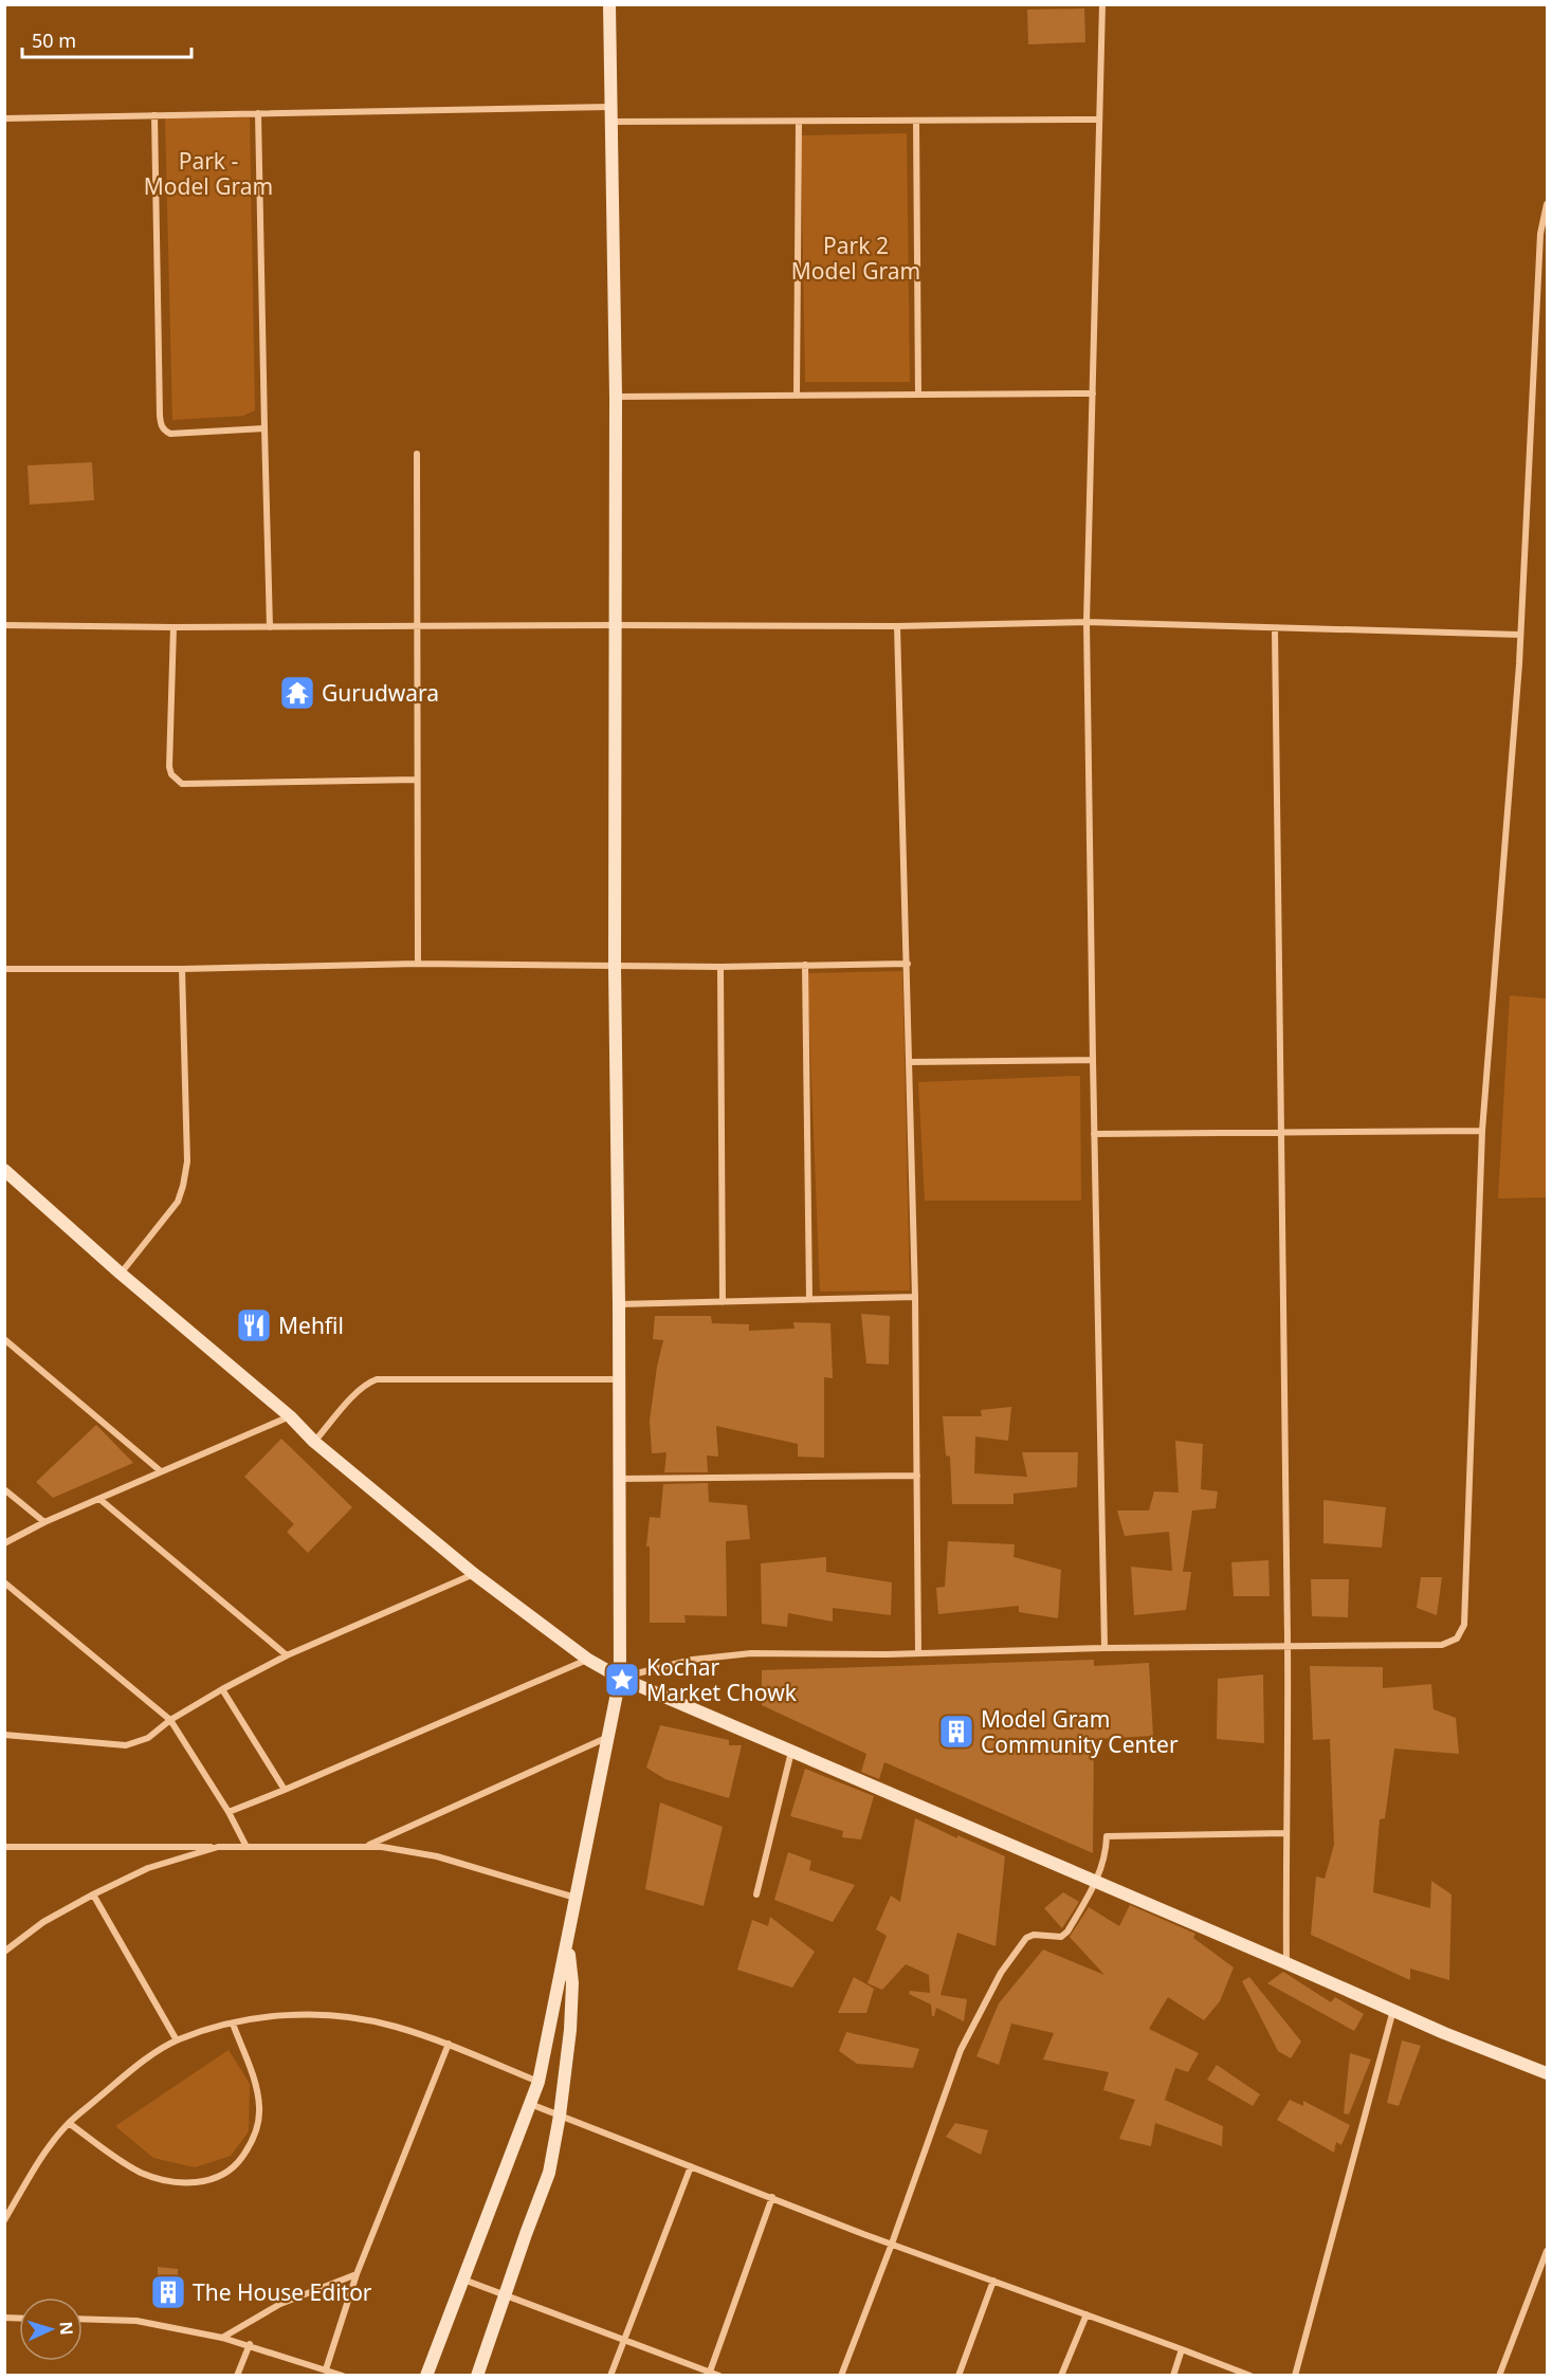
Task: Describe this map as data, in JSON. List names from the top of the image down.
{
  "parks": ["Park - Model Gram", "Park 2 Model Gram"],
  "places": {
    "temple": ["Gurudwara"],
    "restaurant": ["Mehfil"],
    "place": ["Kochar Market Chowk"],
    "building": ["Model Gram Community Center", "The House Editor"]
  },
  "scale_bar": "50 m",
  "north": "right"
}
